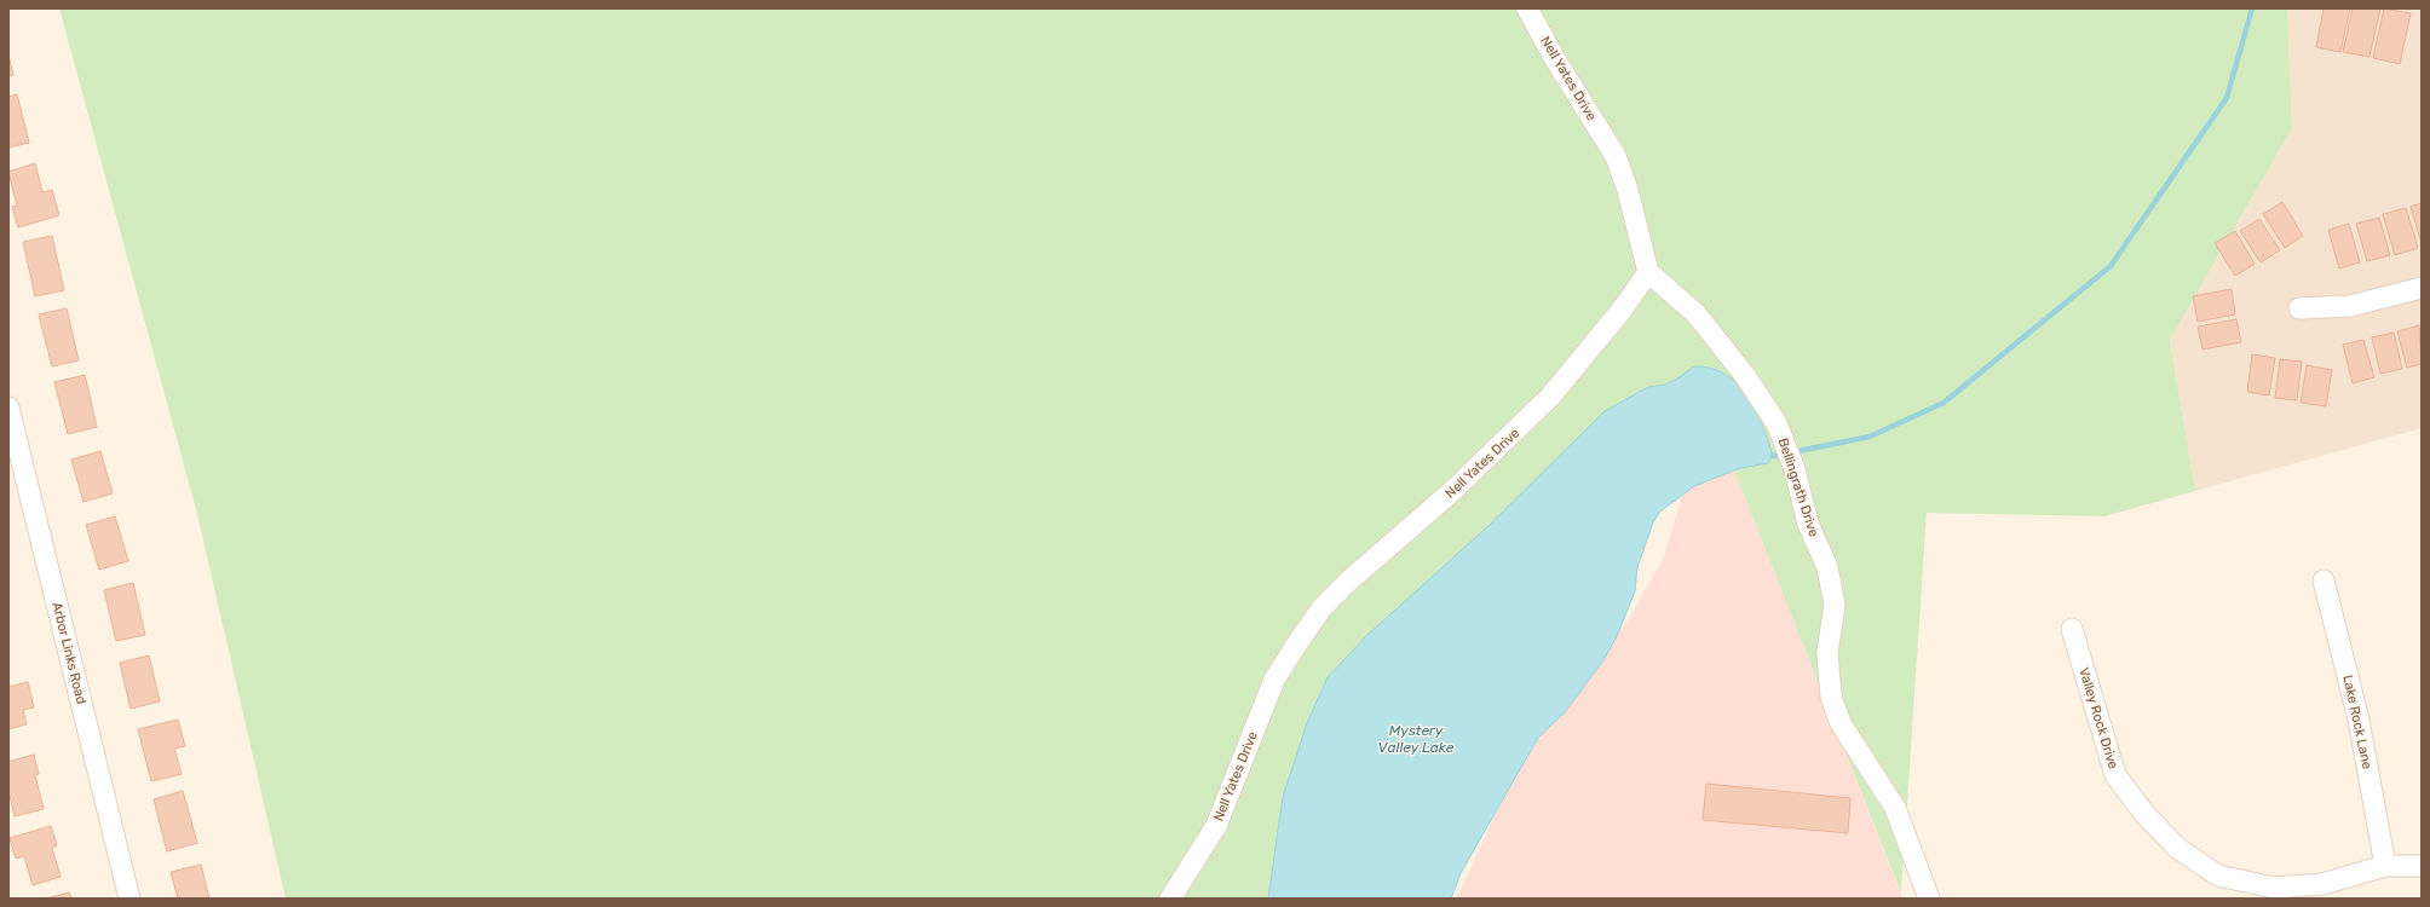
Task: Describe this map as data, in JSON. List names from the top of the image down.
{
  "streets": {
    "street": [
      "Nell Yates Drive",
      "Bellingrath Drive",
      "Arbor Links Road",
      "Valley Rock Drive",
      "Lake Rock Lane"
    ]
  },
  "crossings": [
    ["Nell Yates Drive", "Bellingrath Drive"],
    ["Valley Rock Drive", "Lake Rock Lane"]
  ],
  "water": ["Mystery Valley Lake"]
}
